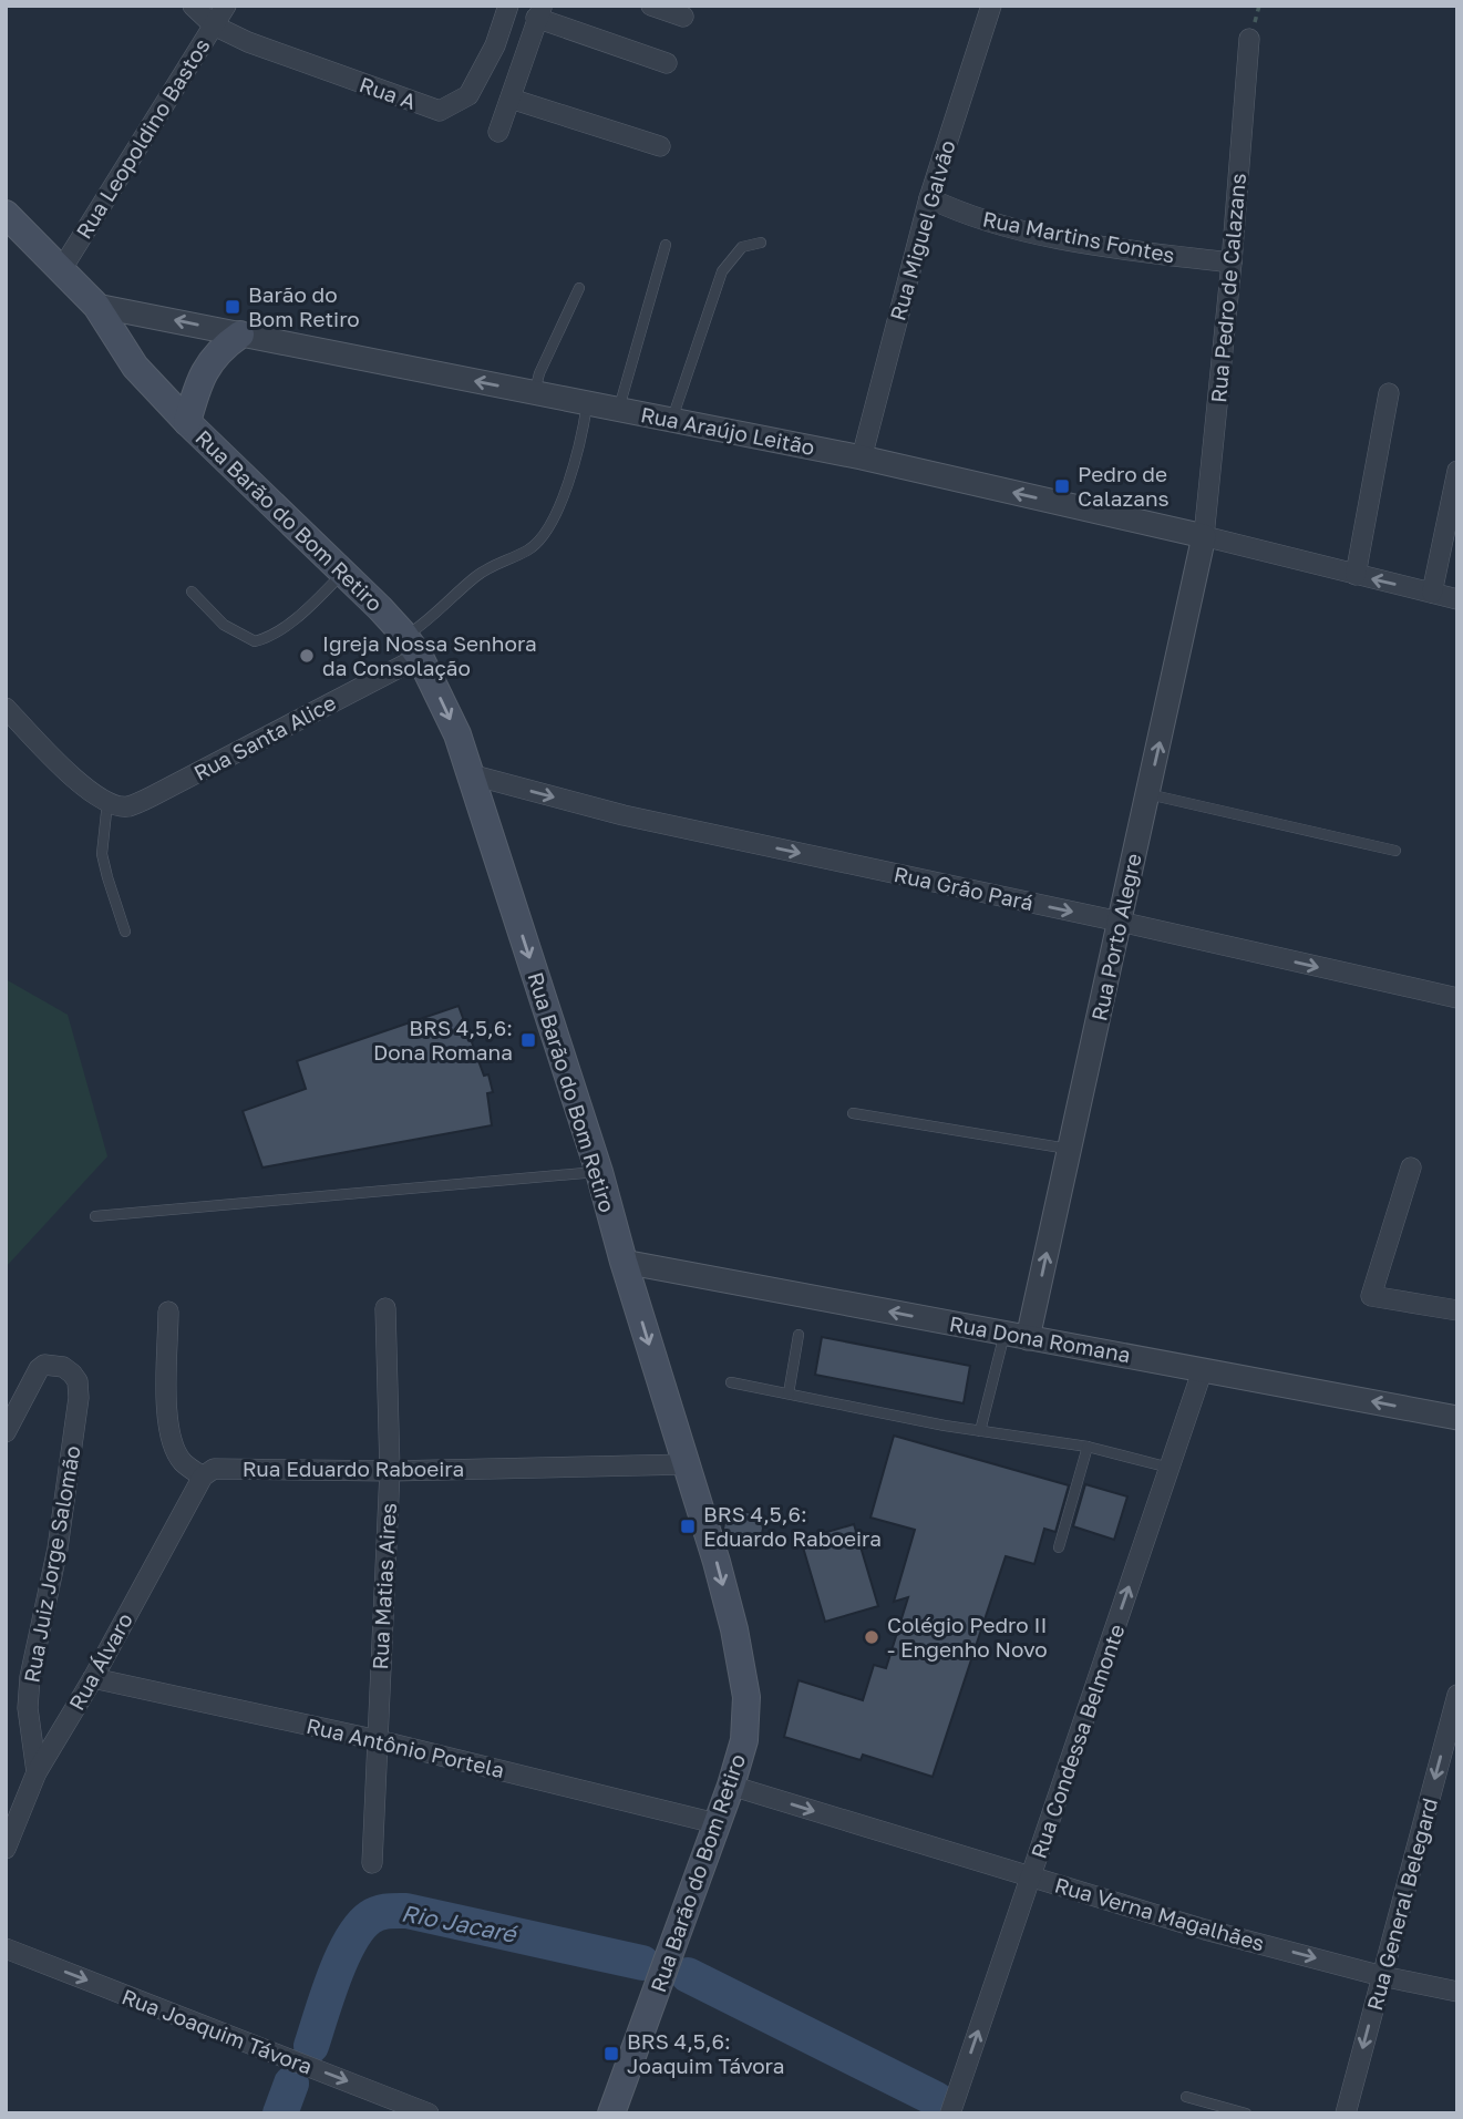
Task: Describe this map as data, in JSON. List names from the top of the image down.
{
  "streets": {
    "main road": ["Rua Barão do Bom Retiro"],
    "street": [
      "Rua A",
      "Rua Leopoldino Bastos",
      "Rua Miguel Galvão",
      "Rua Martins Fontes",
      "Rua Pedro de Calazans",
      "Rua Araújo Leitão",
      "Rua Santa Alice",
      "Rua Grão Pará",
      "Rua Porto Alegre",
      "Rua Dona Romana",
      "Rua Eduardo Raboeira",
      "Rua Juiz Jorge Salomão",
      "Rua Matias Aires",
      "Rua Álvaro",
      "Rua Condessa Belmonte",
      "Rua Antônio Portela",
      "Rua General Belegard",
      "Rua Verna Magalhães",
      "Rua Joaquim Távora"
    ]
  },
  "crossings": [
    ["Rua A", "Rua Leopoldino Bastos"],
    ["Rua Leopoldino Bastos", "Rua Barão do Bom Retiro"],
    ["Rua Miguel Galvão", "Rua Martins Fontes"],
    ["Rua Miguel Galvão", "Rua Araújo Leitão"],
    ["Rua Martins Fontes", "Rua Pedro de Calazans"],
    ["Rua Pedro de Calazans", "Rua Araújo Leitão"],
    ["Rua Pedro de Calazans", "Rua Porto Alegre"],
    ["Rua Araújo Leitão", "Rua Barão do Bom Retiro"],
    ["Rua Araújo Leitão", "Rua Porto Alegre"],
    ["Rua Barão do Bom Retiro", "Rua Santa Alice"],
    ["Rua Barão do Bom Retiro", "Rua Grão Pará"],
    ["Rua Barão do Bom Retiro", "Rua Dona Romana"],
    ["Rua Barão do Bom Retiro", "Rua Eduardo Raboeira"],
    ["Rua Barão do Bom Retiro", "Rua Antônio Portela"],
    ["Rua Barão do Bom Retiro", "Rua Verna Magalhães"],
    ["Rua Grão Pará", "Rua Porto Alegre"],
    ["Rua Porto Alegre", "Rua Dona Romana"],
    ["Rua Dona Romana", "Rua Condessa Belmonte"],
    ["Rua Eduardo Raboeira", "Rua Matias Aires"],
    ["Rua Eduardo Raboeira", "Rua Álvaro"],
    ["Rua Juiz Jorge Salomão", "Rua Álvaro"],
    ["Rua Matias Aires", "Rua Antônio Portela"],
    ["Rua Álvaro", "Rua Antônio Portela"],
    ["Rua Condessa Belmonte", "Rua Verna Magalhães"],
    ["Rua General Belegard", "Rua Verna Magalhães"]
  ],
  "one_way": [
    "Rua Araújo Leitão",
    "Rua Barão do Bom Retiro",
    "Rua Grão Pará",
    "Rua Porto Alegre",
    "Rua Dona Romana",
    "Rua Condessa Belmonte",
    "Rua General Belegard",
    "Rua Verna Magalhães",
    "Rua Joaquim Távora"
  ],
  "water": ["Rio Jacaré"],
  "places": {
    "transit": [
      "Barão do Bom Retiro",
      "Pedro de Calazans",
      "BRS 4,5,6: Dona Romana",
      "BRS 4,5,6: Eduardo Raboeira",
      "BRS 4,5,6: Joaquim Távora"
    ],
    "other": ["Igreja Nossa Senhora da Consolação", "Colégio Pedro II - Engenho Novo"]
  }
}
